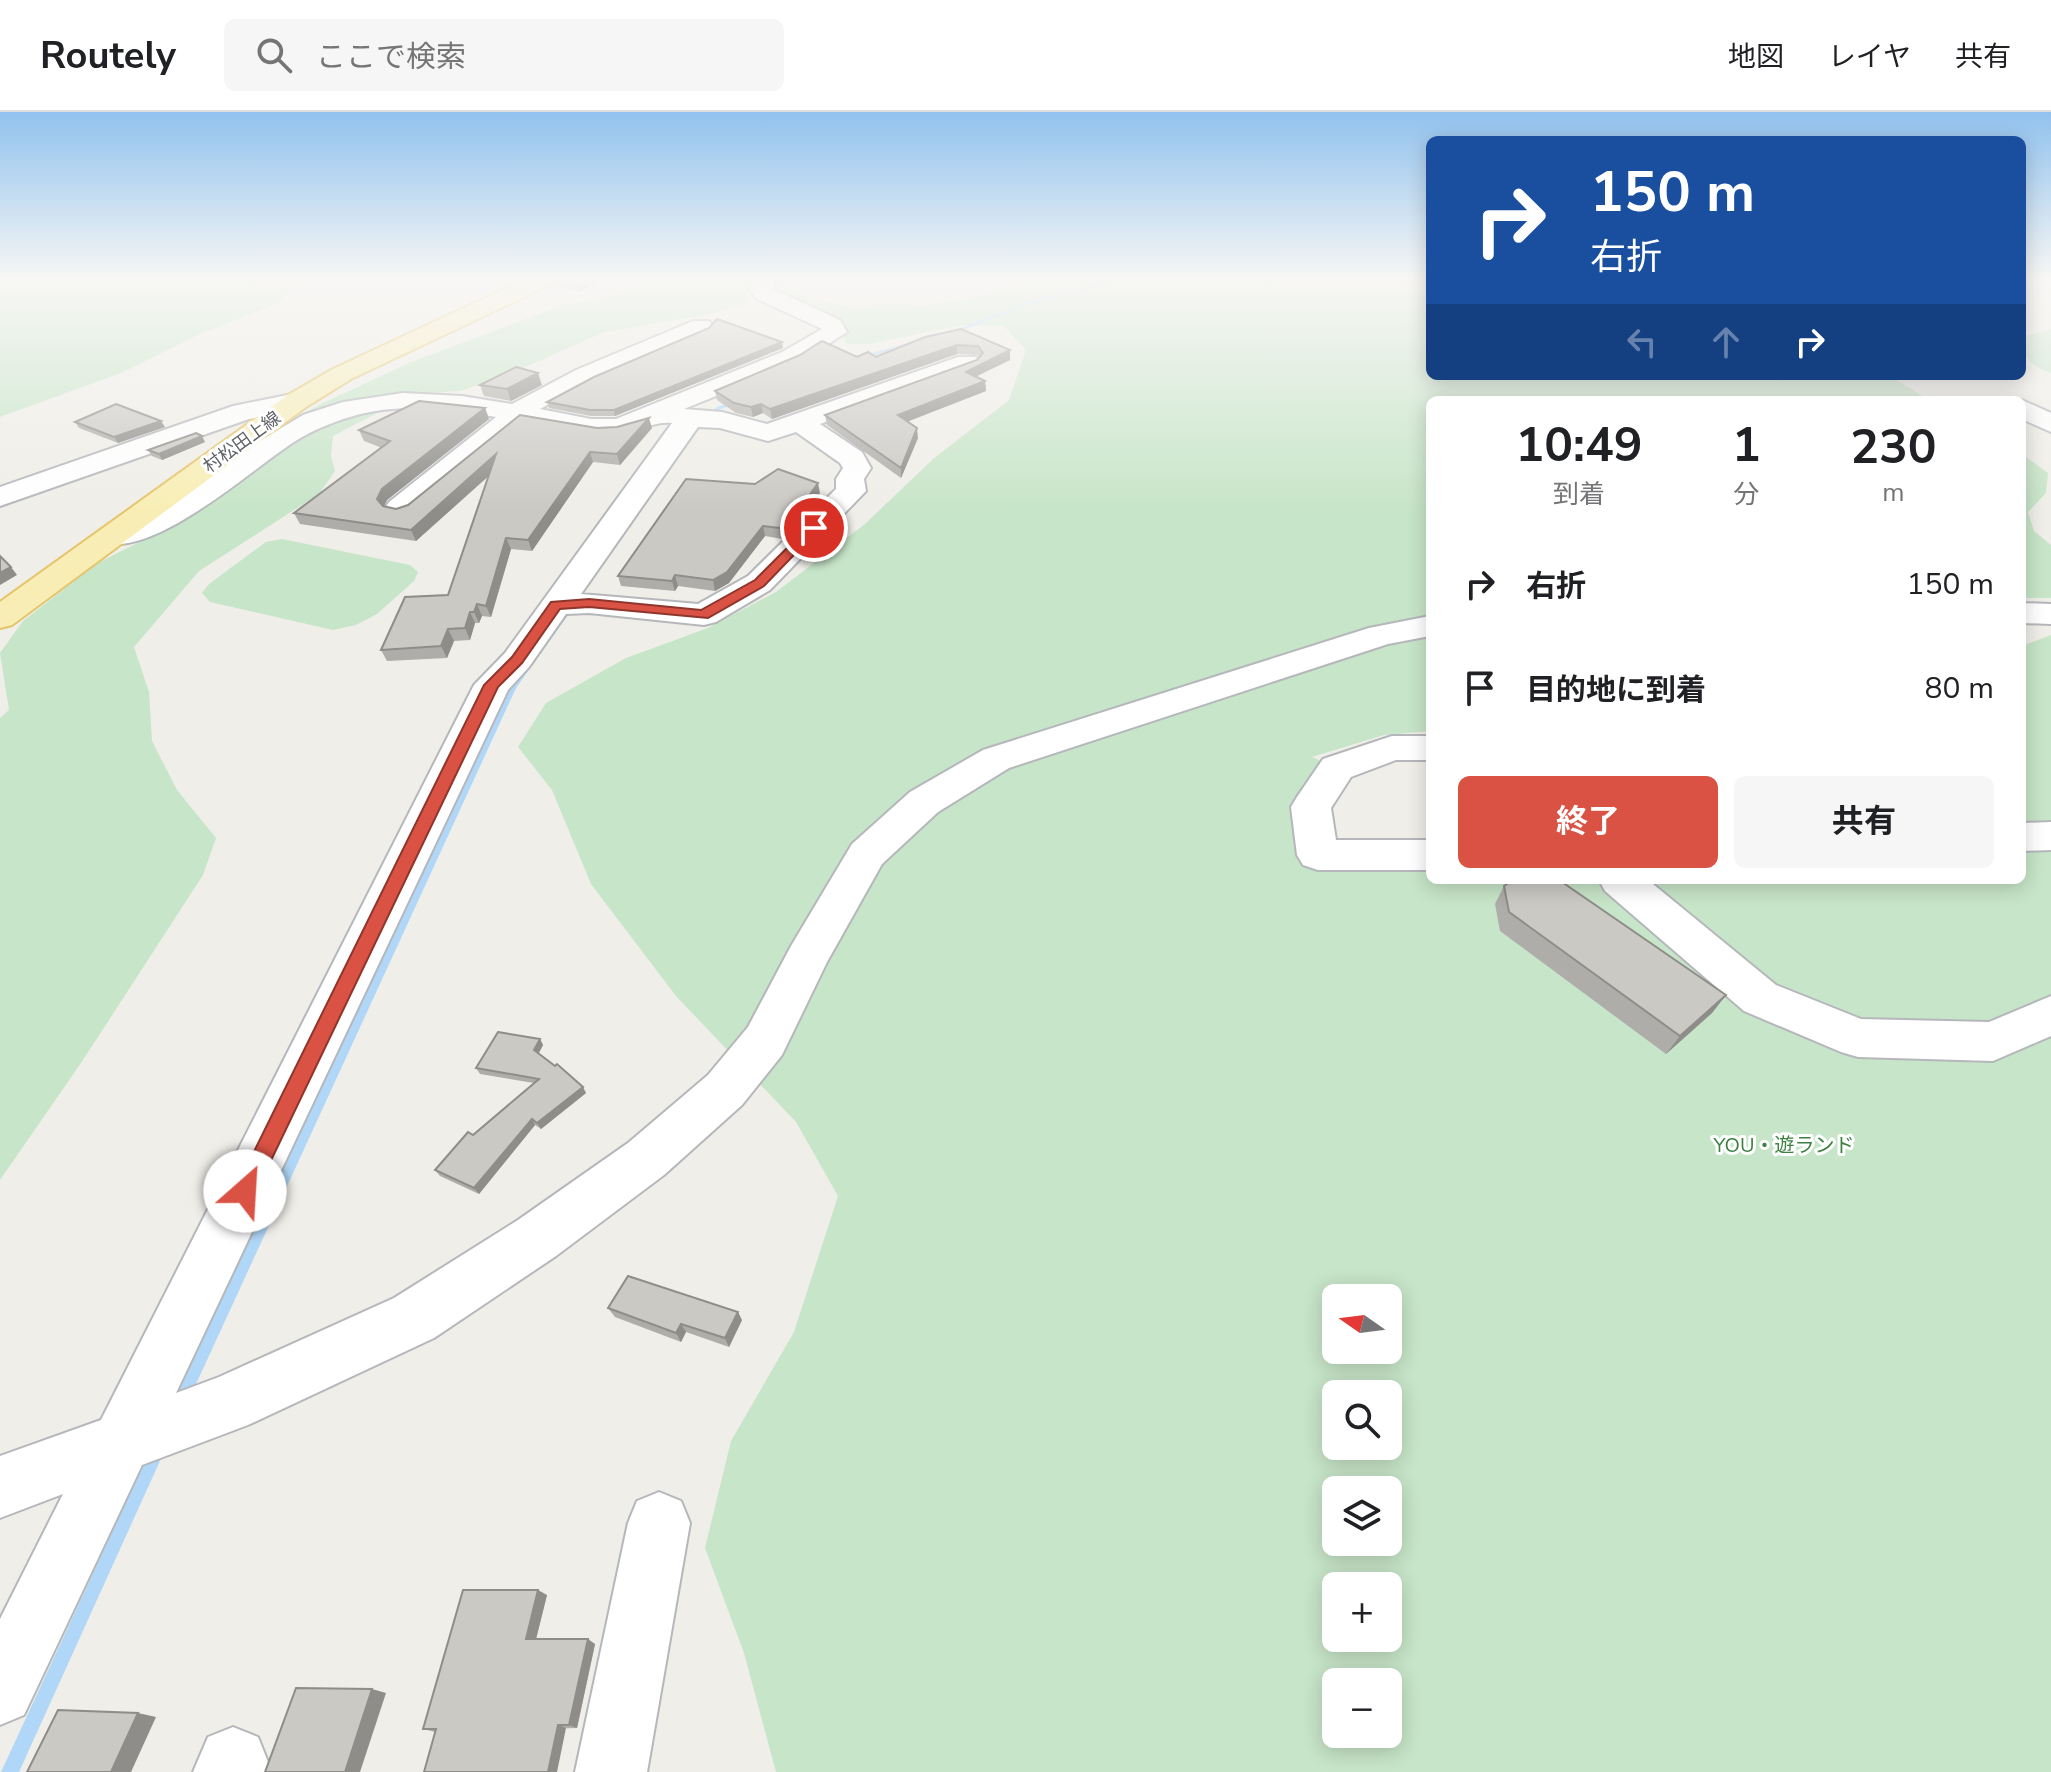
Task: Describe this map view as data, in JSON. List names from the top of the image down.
{
  "streets": {
    "main road": ["村松田上線"]
  },
  "parks": ["YOU・遊ランド"],
  "north": "left",
  "page": {
    "header": "Routely",
    "search": "ここで検索",
    "nav": ["地図", "レイヤ", "共有"],
    "turn": ["150 m", "右折"],
    "eta": [
      "10:49",
      "到着",
      "1",
      "分",
      "230",
      "m"
    ],
    "list": [
      {
        "name": "右折",
        "value": "150 m"
      },
      {
        "name": "目的地に到着",
        "value": "80 m"
      }
    ],
    "buttons": ["終了", "共有"],
    "map_buttons": ["+", "−"]
  }
}
